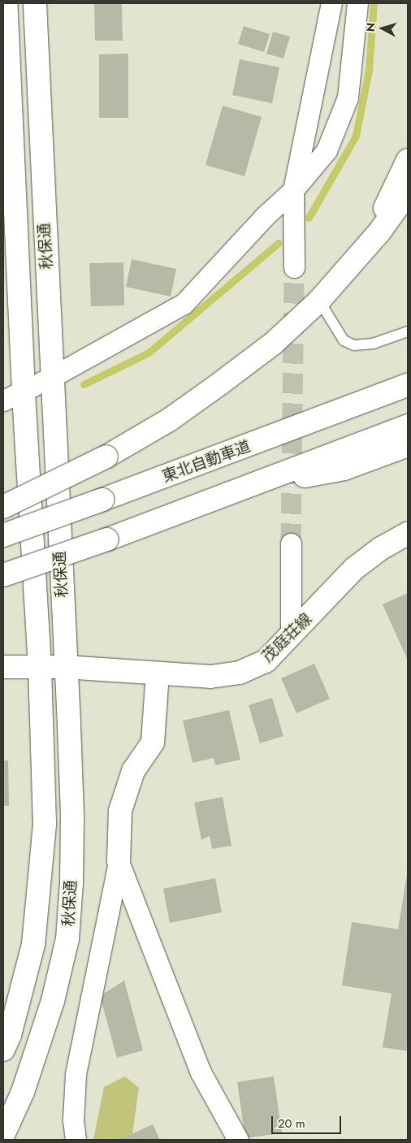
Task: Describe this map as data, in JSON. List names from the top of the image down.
{
  "streets": {
    "main road": ["秋保通", "東北自動車道", "茂庭荘線"]
  },
  "crossings": [
    ["秋保通", "茂庭荘線"]
  ],
  "scale_bar": "20 m",
  "north": "left"
}
